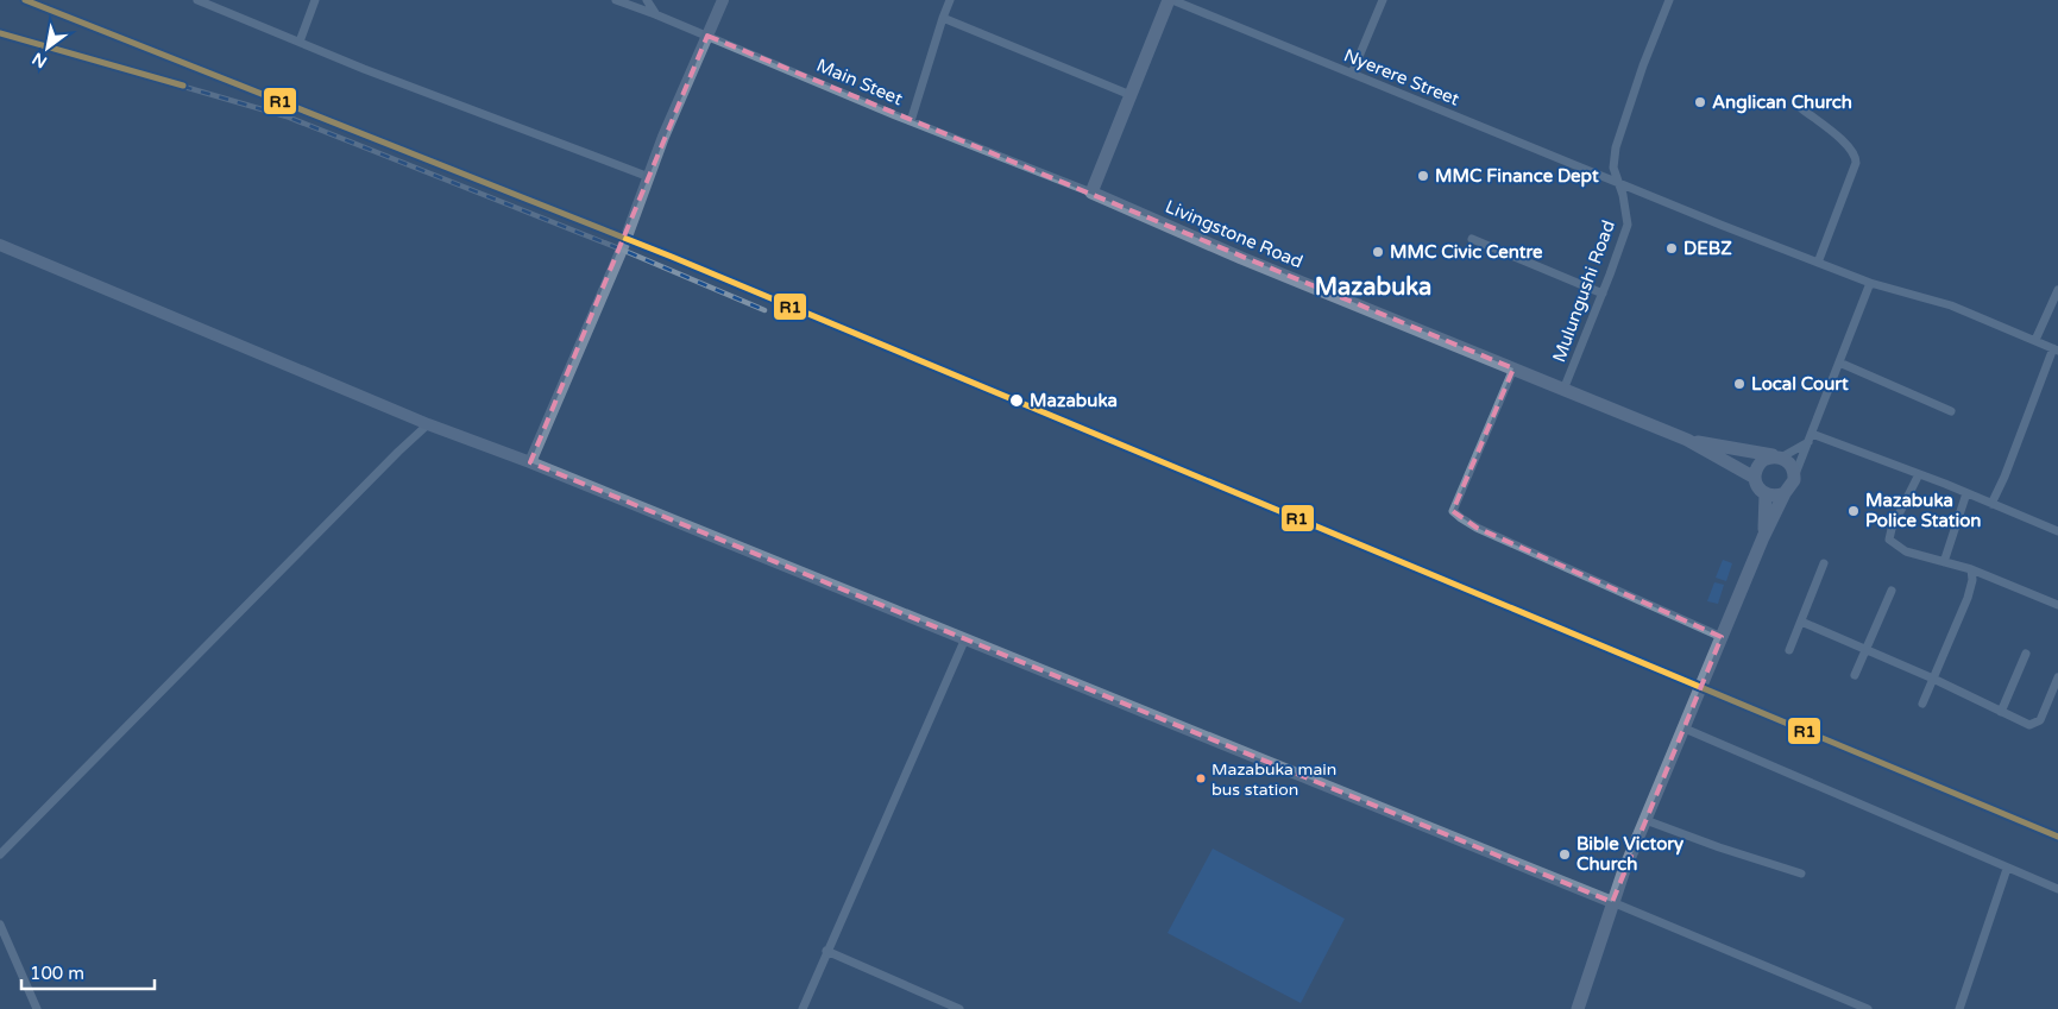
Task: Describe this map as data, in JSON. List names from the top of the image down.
{
  "streets": {
    "highway": ["Livingstone Road"],
    "street": ["Nyerere Street", "Main Steet", "Mulungushi Road"]
  },
  "crossings": [
    ["Nyerere Street", "Mulungushi Road"],
    ["Main Steet", "Livingstone Road"],
    ["Livingstone Road", "Mulungushi Road"]
  ],
  "districts": ["Mazabuka"],
  "places": [
    "Anglican Church",
    "MMC Finance Dept",
    "DEBZ",
    "MMC Civic Centre",
    "Local Court",
    "Mazabuka",
    "Mazabuka Police Station",
    "Mazabuka main bus station",
    "Bible Victory Church"
  ],
  "lines": ["transit line R1"],
  "scale_bar": "100 m",
  "north": "bottom left"
}
